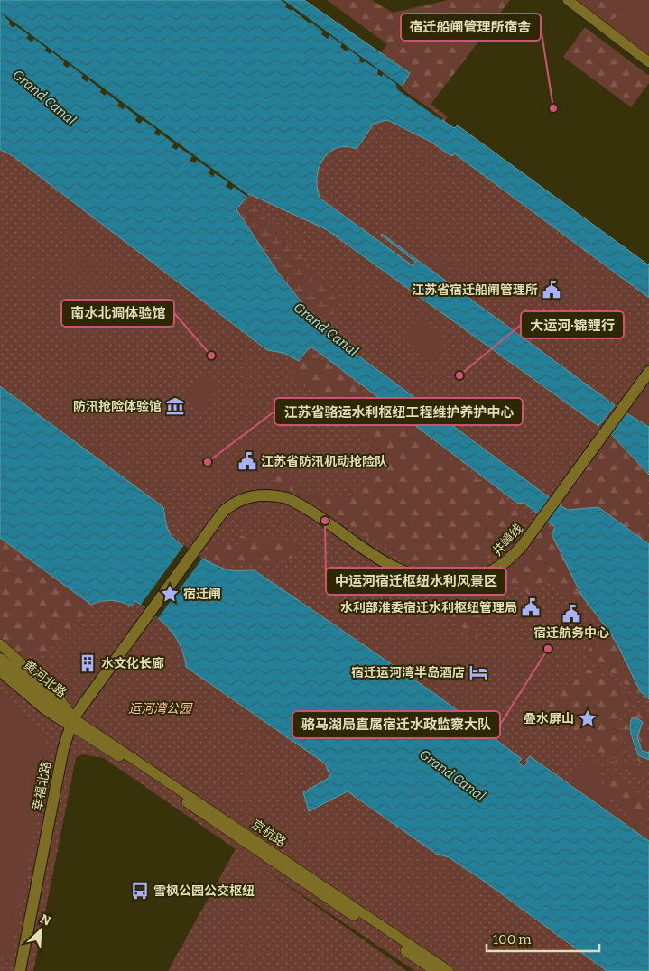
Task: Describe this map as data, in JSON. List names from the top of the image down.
{
  "streets": {
    "main road": ["井嶂线", "黄河北路", "幸福北路"],
    "street": ["京杭路"]
  },
  "crossings": [
    ["井嶂线", "幸福北路"],
    ["黄河北路", "幸福北路"],
    ["黄河北路", "京杭路"],
    ["幸福北路", "京杭路"]
  ],
  "water": ["Grand Canal"],
  "parks": ["运河湾公园"],
  "places": {
    "other": [
      "宿迁船闸管理所宿舍",
      "南水北调体验馆",
      "大运河·锦鲤行",
      "江苏省骆运水利枢纽工程维护养护中心",
      "中运河宿迁枢纽水利风景区",
      "骆马湖局直属宿迁水政监察大队"
    ],
    "public building": [
      "江苏省宿迁船闸管理所",
      "江苏省防汛机动抢险队",
      "水利部淮委宿迁水利枢纽管理局",
      "宿迁航务中心"
    ],
    "museum": ["防汛抢险体验馆"],
    "place": ["宿迁闸", "叠水屏山"],
    "building": ["水文化长廊"],
    "hotel": ["宿迁运河湾半岛酒店"],
    "bus stop": ["雪枫公园公交枢纽"]
  },
  "scale_bar": "100 m",
  "north": "top right"
}
